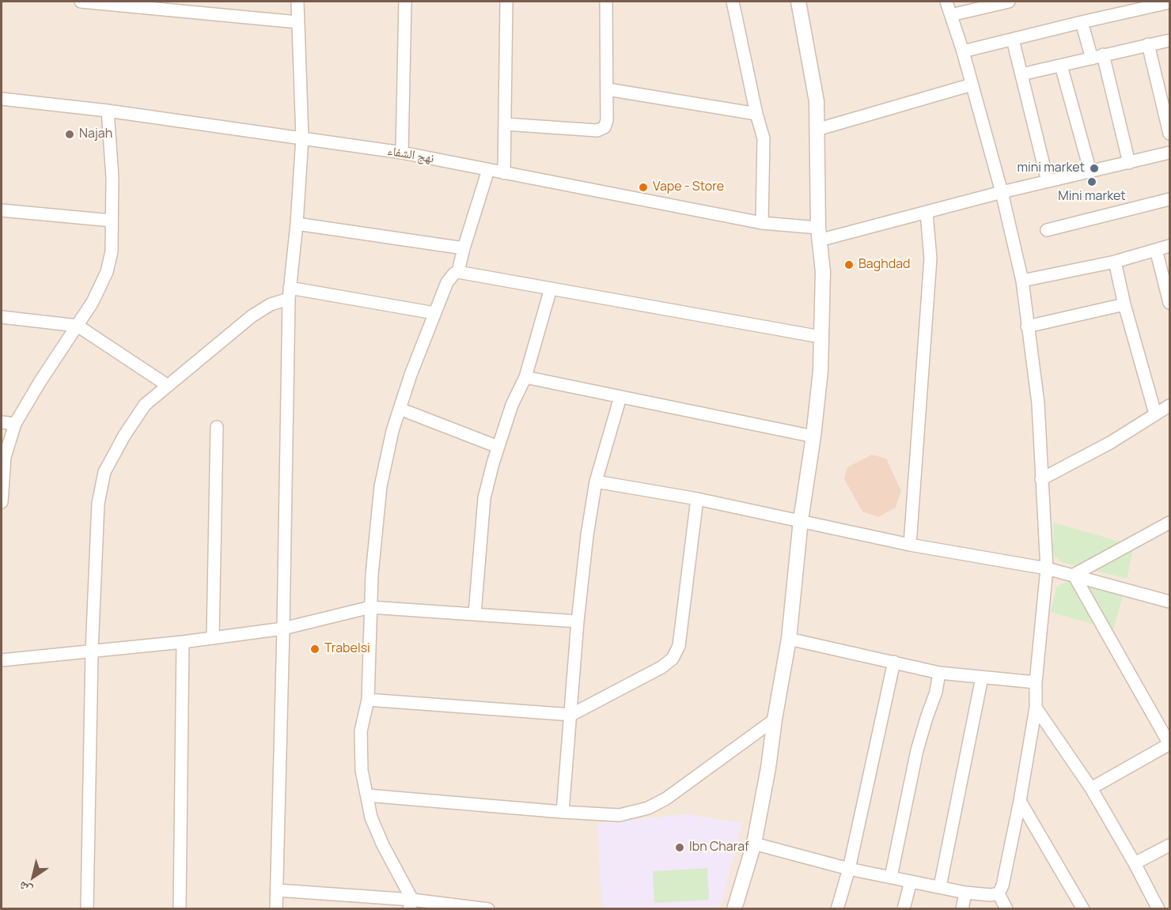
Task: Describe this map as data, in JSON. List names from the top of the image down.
{
  "streets": {
    "street": ["نهج الشفاء"]
  },
  "places": [
    "Najah",
    "mini market",
    "Mini market",
    "Vape - Store",
    "Baghdad",
    "Trabelsi",
    "Ibn Charaf"
  ],
  "north": "bottom left"
}
